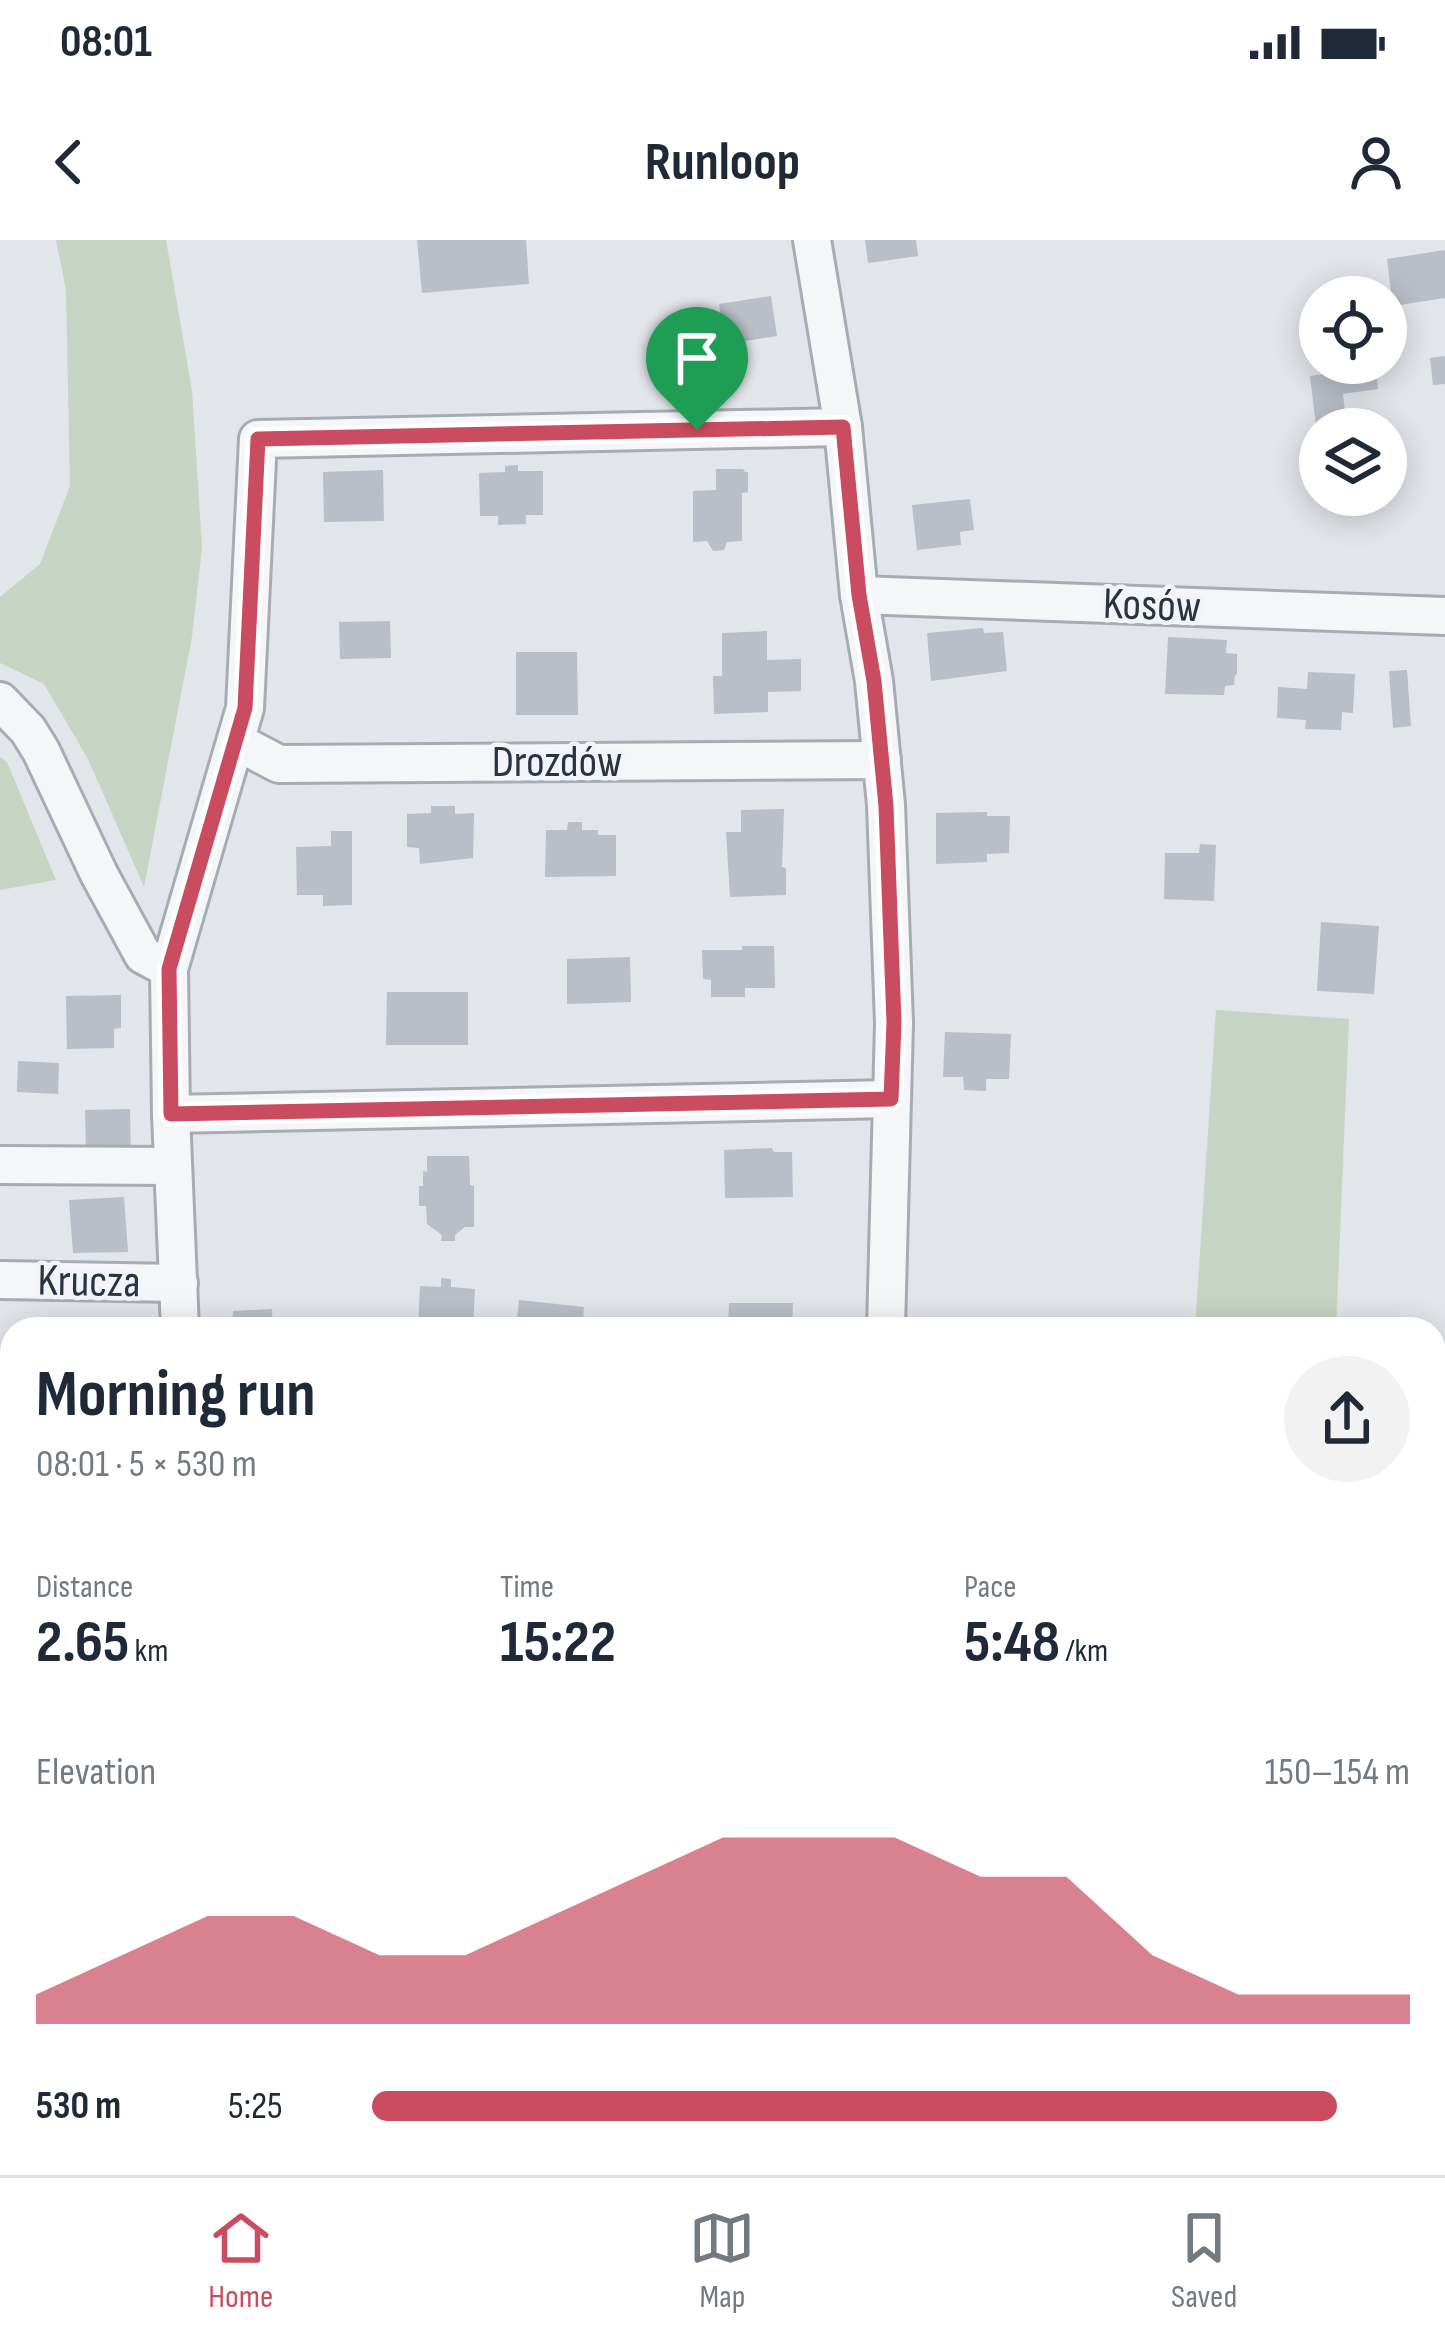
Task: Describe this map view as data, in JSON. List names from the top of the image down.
{
  "streets": {
    "street": ["Kosów", "Drozdów", "Krucza"]
  },
  "crossings": [
    ["Drozdów", "Krucza"]
  ],
  "page": {
    "status": "08:01",
    "header": "Runloop",
    "heading": ["Morning run", "08:01 · 5 × 530 m"],
    "stats": [
      ["Distance", "2.65 km"],
      ["Time", "15:22"],
      ["Pace", "5:48 /km"]
    ],
    "chart": ["Elevation", "150–154 m"],
    "list": [
      {
        "name": "530 m",
        "note": "5:25"
      }
    ],
    "tabs": ["Home", "Map", "Saved"]
  }
}
